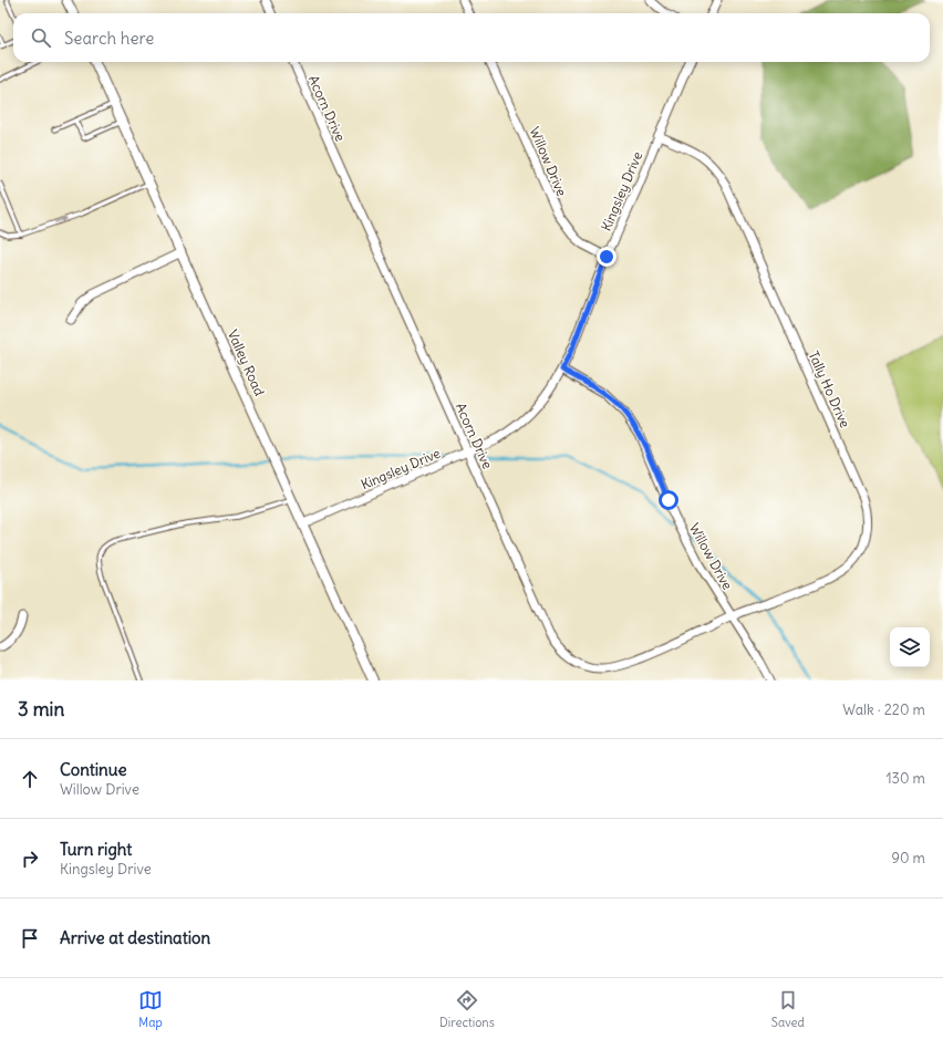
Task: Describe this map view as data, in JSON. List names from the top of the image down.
{
  "streets": {
    "street": [
      "Acorn Drive",
      "Willow Drive",
      "Kingsley Drive",
      "Valley Road",
      "Tally Ho Drive"
    ]
  },
  "crossings": [
    ["Acorn Drive", "Willow Drive"],
    ["Acorn Drive", "Kingsley Drive"],
    ["Acorn Drive", "Tally Ho Drive"],
    ["Willow Drive", "Kingsley Drive"],
    ["Willow Drive", "Tally Ho Drive"],
    ["Kingsley Drive", "Valley Road"],
    ["Kingsley Drive", "Tally Ho Drive"]
  ],
  "page": {
    "search": "Search here",
    "heading": ["3 min", "Walk · 220 m"],
    "list": [
      ["Continue", "Willow Drive", "130 m"],
      ["Turn right", "Kingsley Drive", "90 m"],
      "Arrive at destination"
    ],
    "nav": ["Map", "Directions", "Saved"]
  }
}
